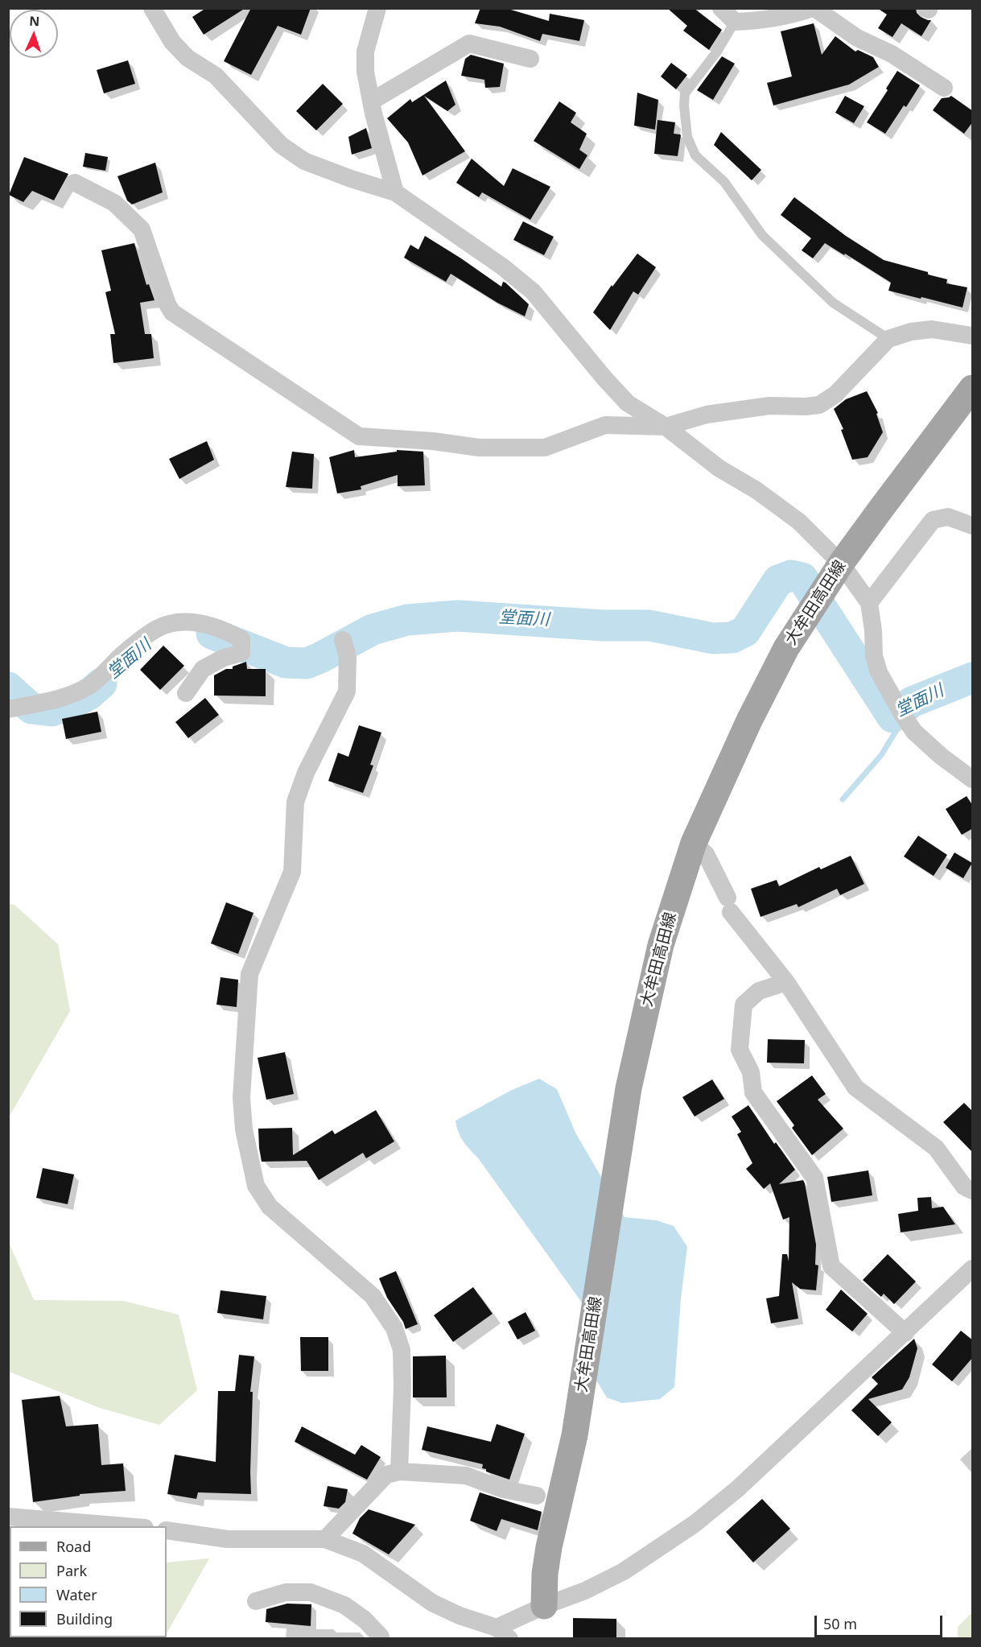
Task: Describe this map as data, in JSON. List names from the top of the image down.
{
  "streets": {
    "main road": ["大牟田高田線"]
  },
  "water": ["堂面川"],
  "legend": [
    "Road",
    "Park",
    "Water",
    "Building"
  ],
  "scale_bar": "50 m",
  "north": "top"
}
